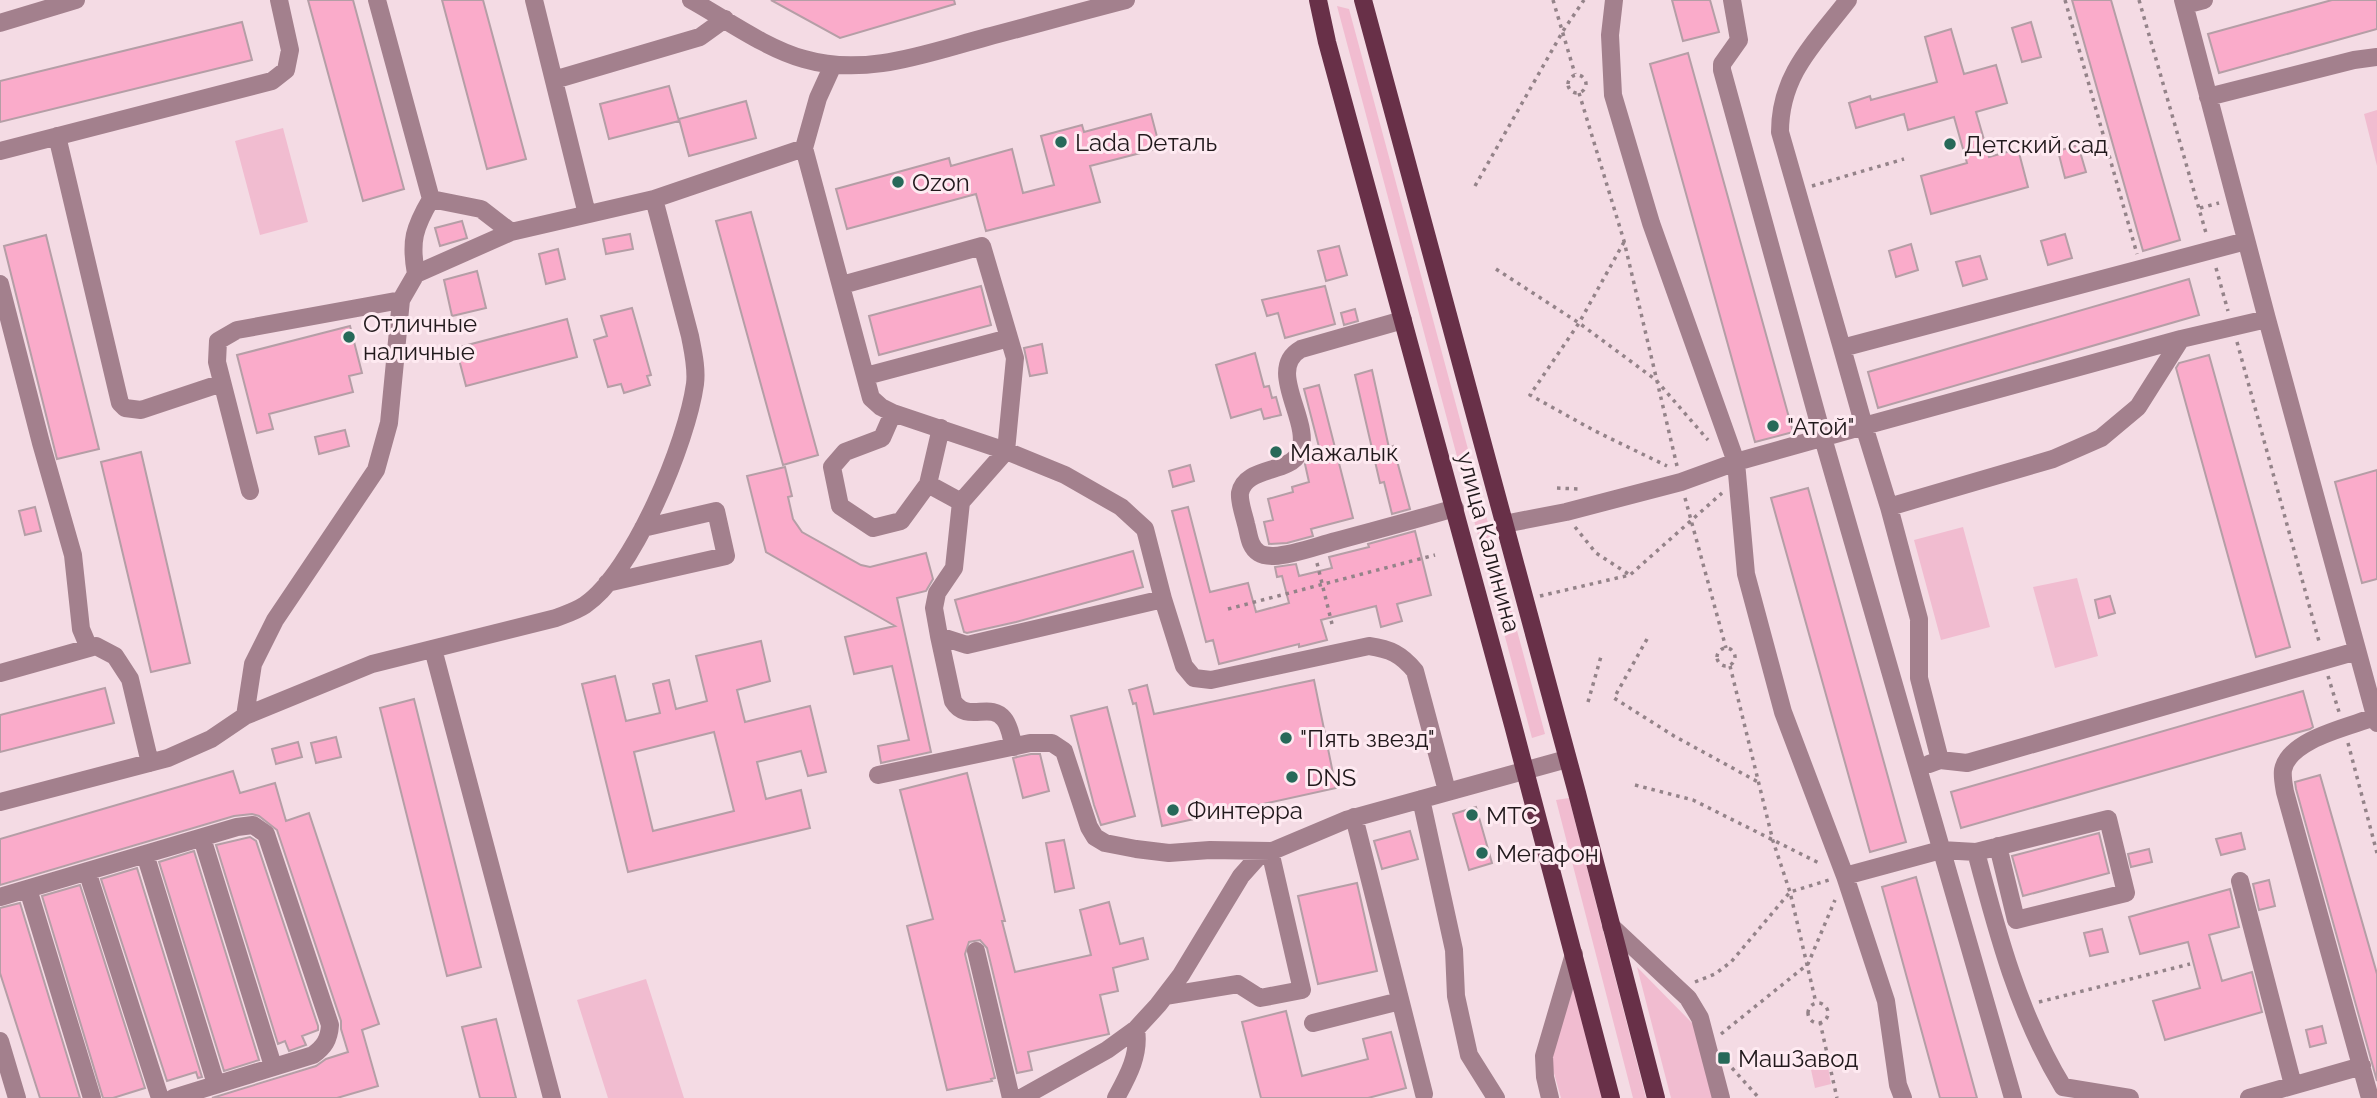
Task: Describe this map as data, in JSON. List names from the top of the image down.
{
  "streets": {
    "main road": ["улица Калинина"]
  },
  "places": {
    "other": [
      "Lada Dеталь",
      "Детский сад",
      "Ozon",
      "Отличные наличные",
      "\"Атой\"",
      "Мажалык",
      "\"Пять звезд\"",
      "DNS",
      "Финтерра",
      "МТС",
      "Мегафон"
    ],
    "transit": ["МашЗавод"]
  }
}
